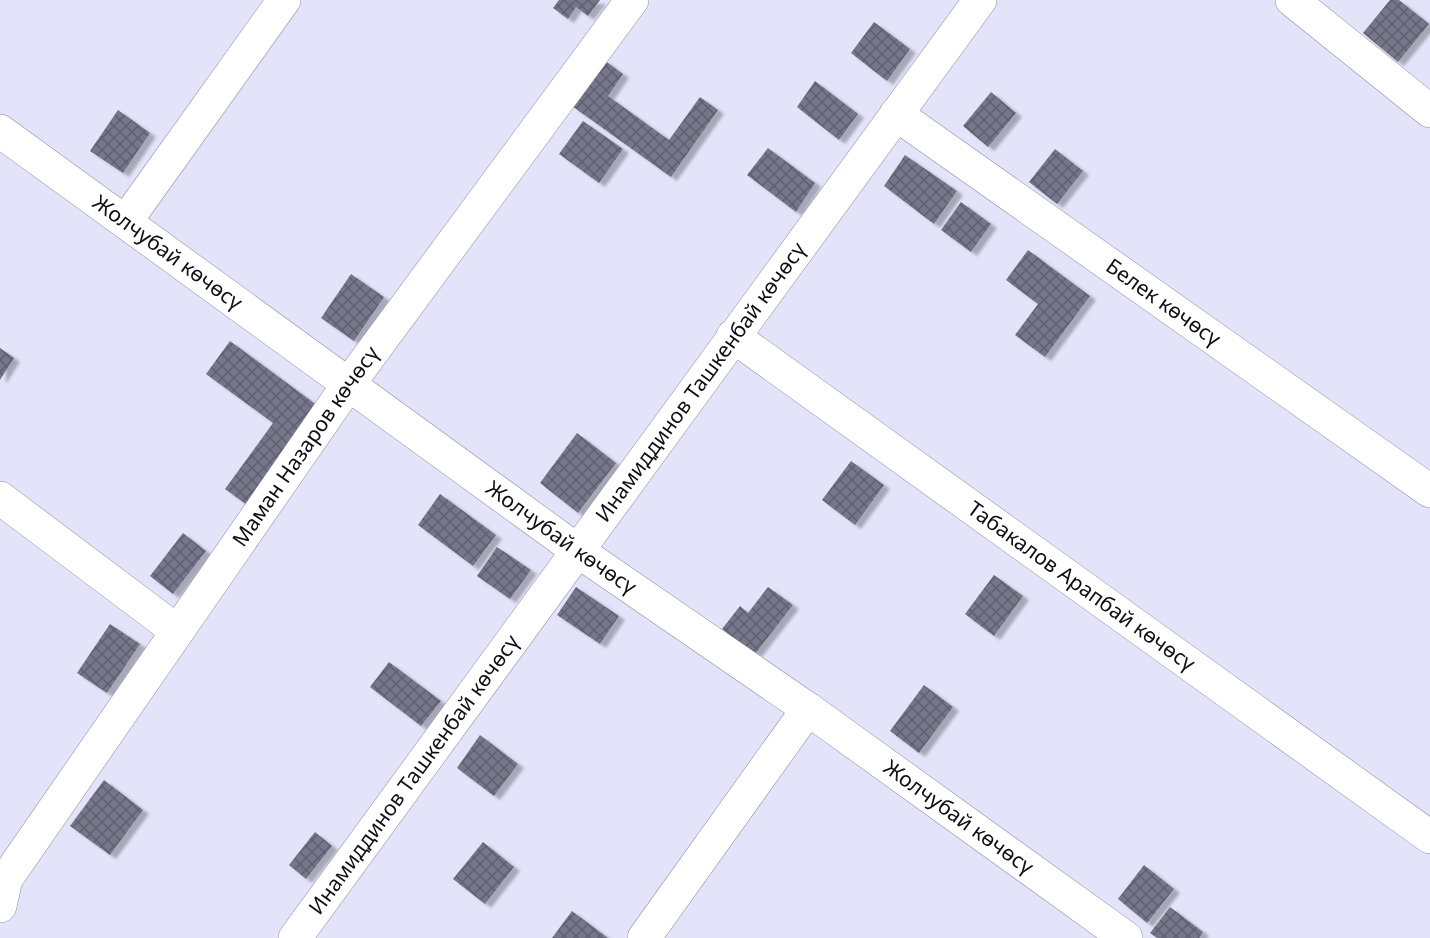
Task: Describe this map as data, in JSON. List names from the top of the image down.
{
  "streets": {
    "street": [
      "Жолчубай көчөсү",
      "Белек көчөсү",
      "Инамиддинов Ташкенбай көчөсү",
      "Маман Назаров көчөсү",
      "Табакалов Арапбай көчөсү"
    ]
  },
  "crossings": [
    ["Жолчубай көчөсү", "Инамиддинов Ташкенбай көчөсү"],
    ["Жолчубай көчөсү", "Маман Назаров көчөсү"],
    ["Белек көчөсү", "Инамиддинов Ташкенбай көчөсү"],
    ["Инамиддинов Ташкенбай көчөсү", "Табакалов Арапбай көчөсү"]
  ]
}
